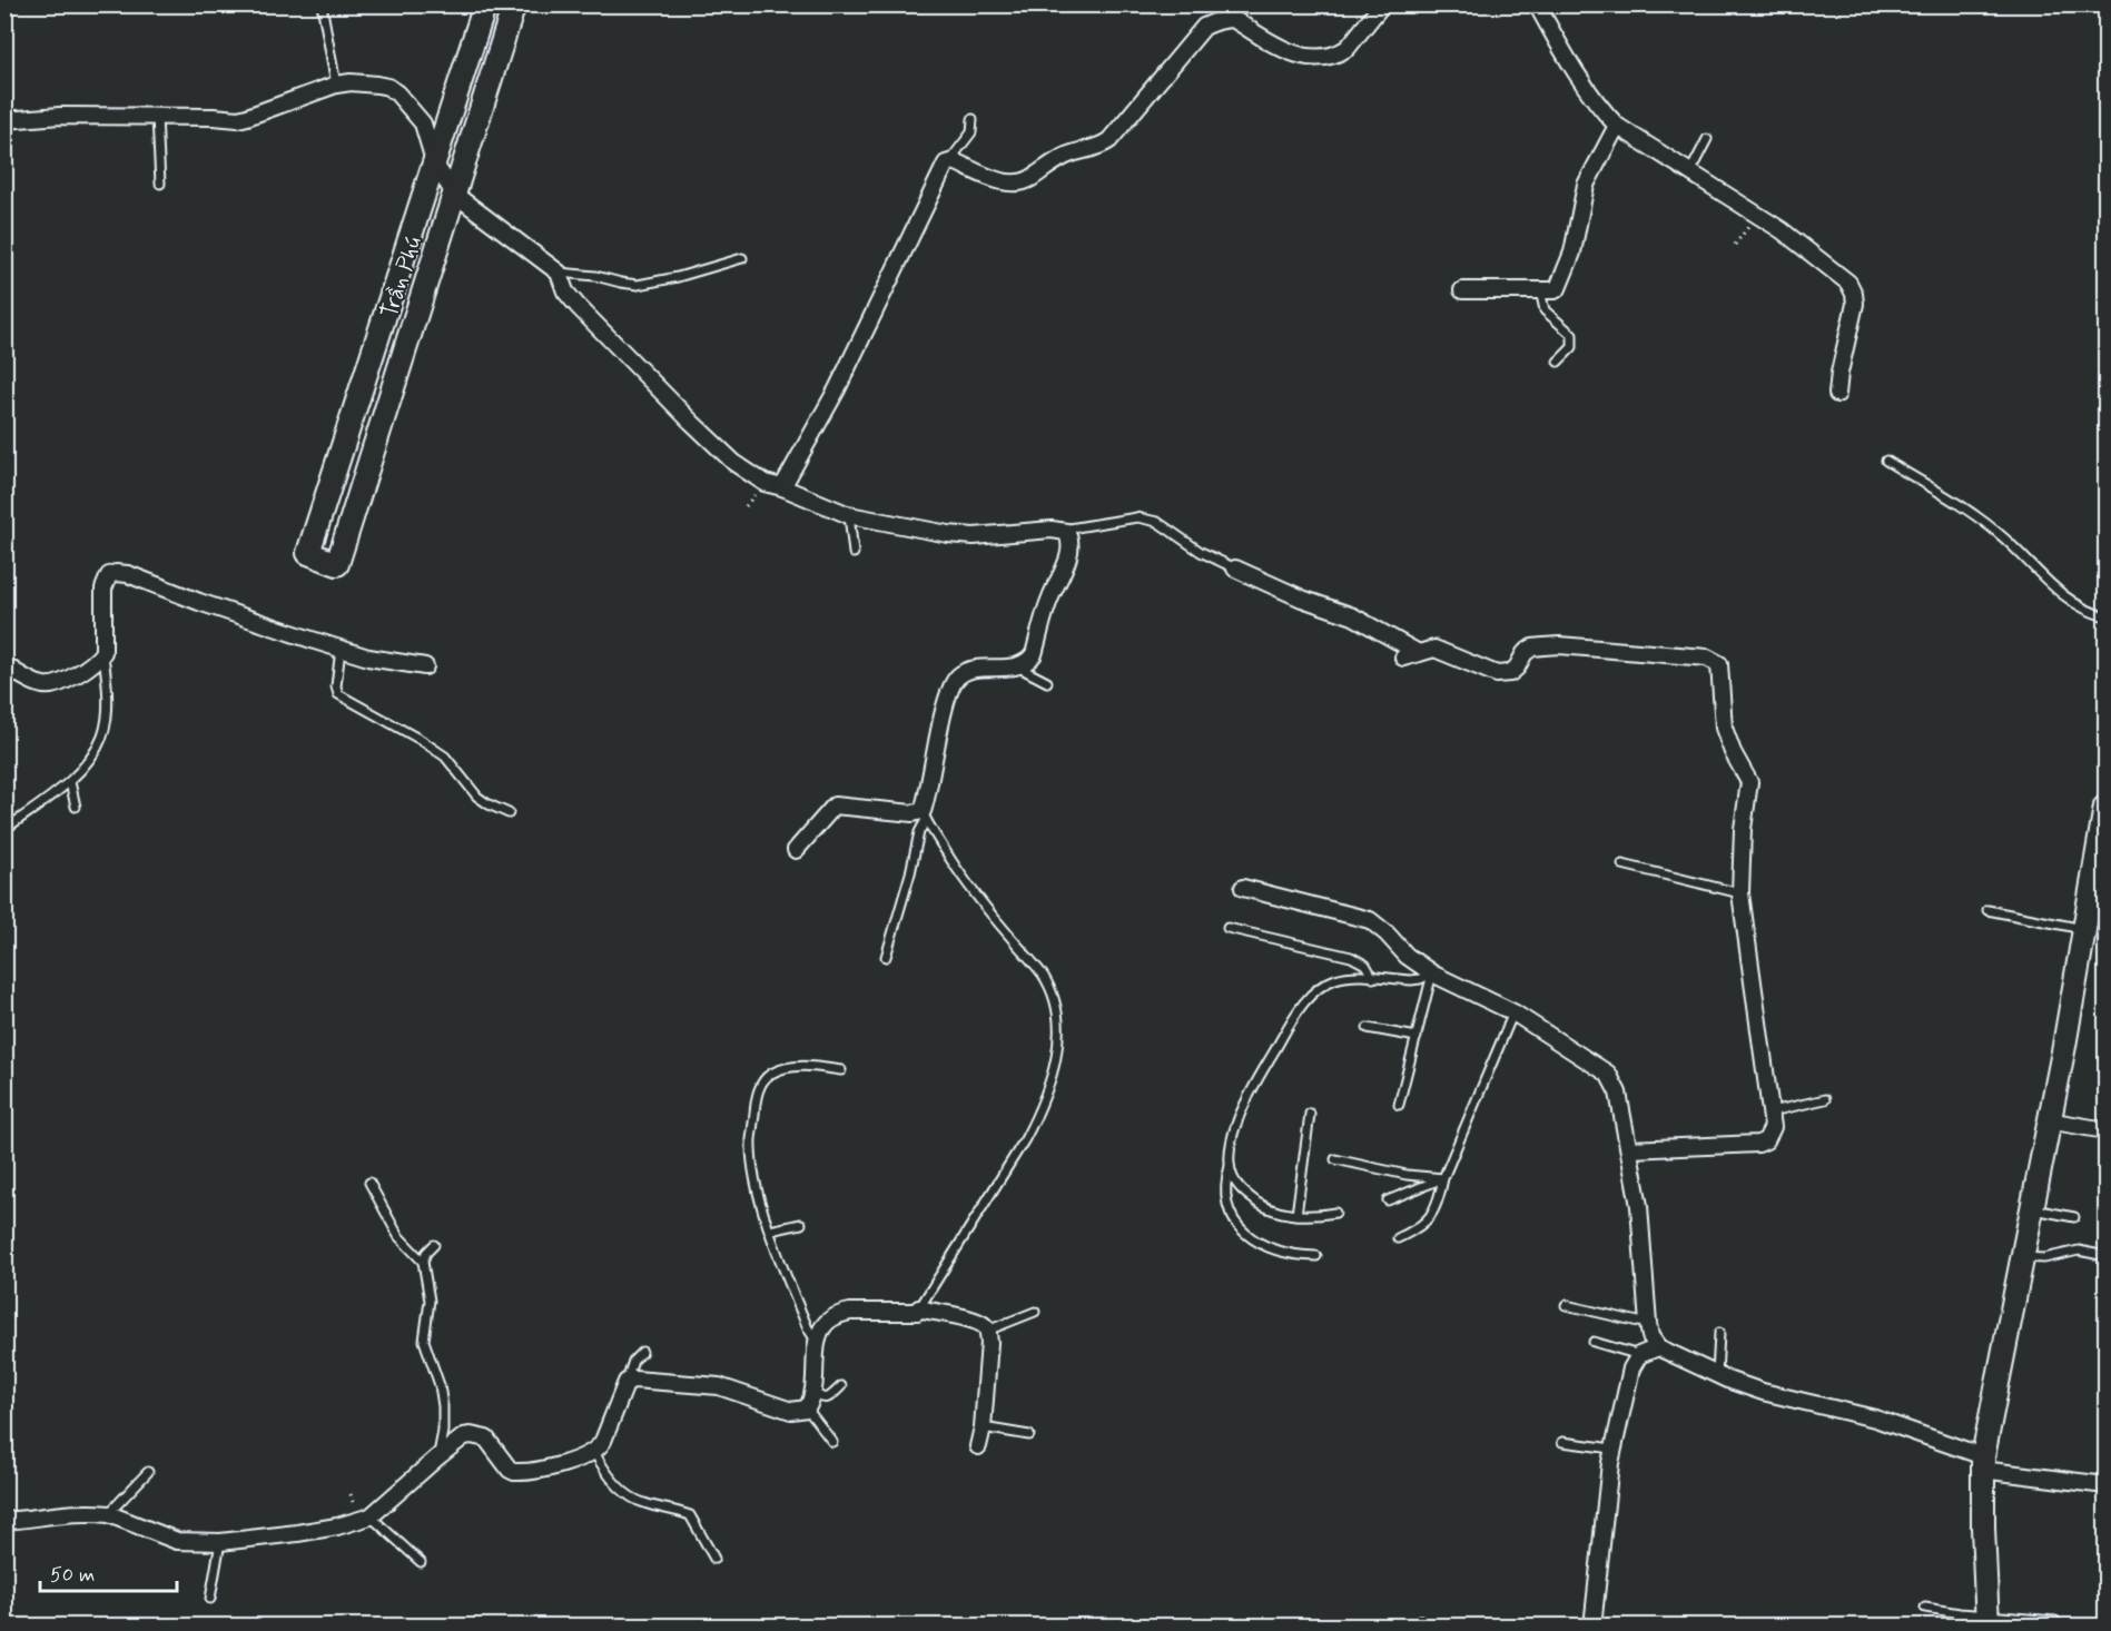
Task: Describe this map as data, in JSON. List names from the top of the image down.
{
  "streets": {
    "main road": ["Trần Phú"]
  },
  "scale_bar": "50 m"
}
